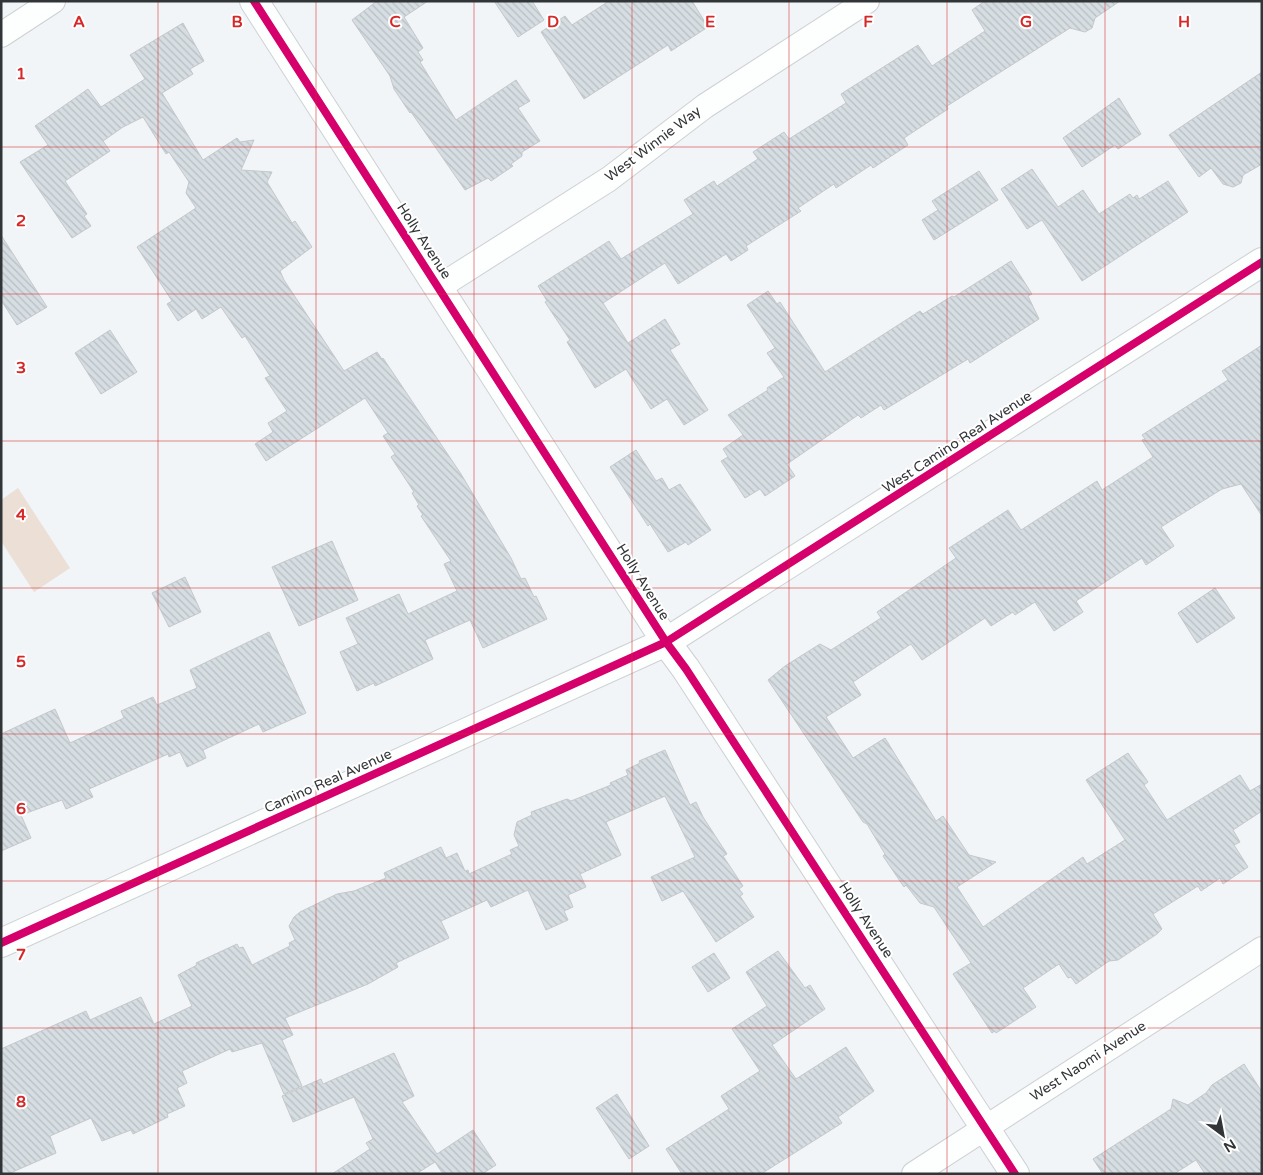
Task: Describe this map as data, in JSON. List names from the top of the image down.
{
  "streets": {
    "street": [
      "West Winnie Way",
      "Holly Avenue",
      "West Camino Real Avenue",
      "Camino Real Avenue",
      "West Naomi Avenue"
    ]
  },
  "crossings": [
    ["West Winnie Way", "Holly Avenue"],
    ["Holly Avenue", "West Camino Real Avenue"],
    ["Holly Avenue", "Camino Real Avenue"],
    ["Holly Avenue", "West Naomi Avenue"],
    ["West Camino Real Avenue", "Camino Real Avenue"]
  ],
  "north": "bottom right",
  "grid": {
    "columns": [
      "A",
      "B",
      "C",
      "D",
      "E",
      "F",
      "G",
      "H"
    ],
    "rows": [
      "1",
      "2",
      "3",
      "4",
      "5",
      "6",
      "7",
      "8"
    ]
  }
}
